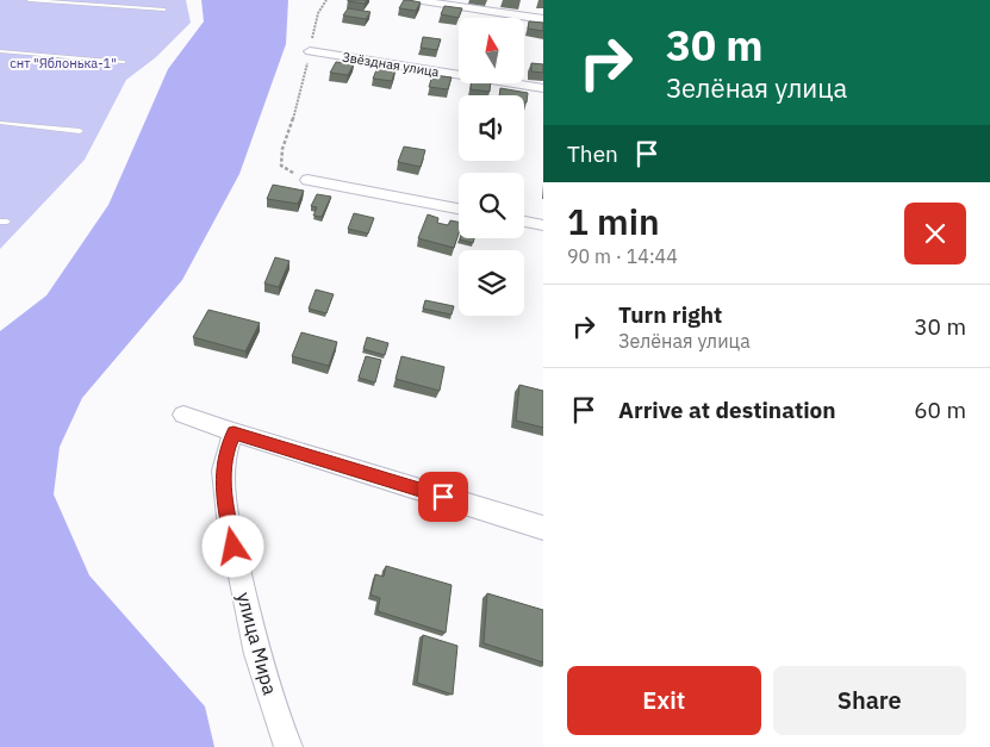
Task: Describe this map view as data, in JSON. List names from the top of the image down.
{
  "streets": {
    "street": ["Звёздная улица", "улица Мира"]
  },
  "parks": ["снт \"Яблонька-1\""],
  "north": "top",
  "page": {
    "turn": ["30 m", "Зелёная улица"],
    "then": "Then",
    "heading": ["1 min", "90 m · 14:44"],
    "list": [
      {
        "name": "Turn right",
        "note": "Зелёная улица",
        "value": "30 m"
      },
      {
        "name": "Arrive at destination",
        "value": "60 m"
      }
    ],
    "buttons": ["Exit", "Share"]
  }
}
